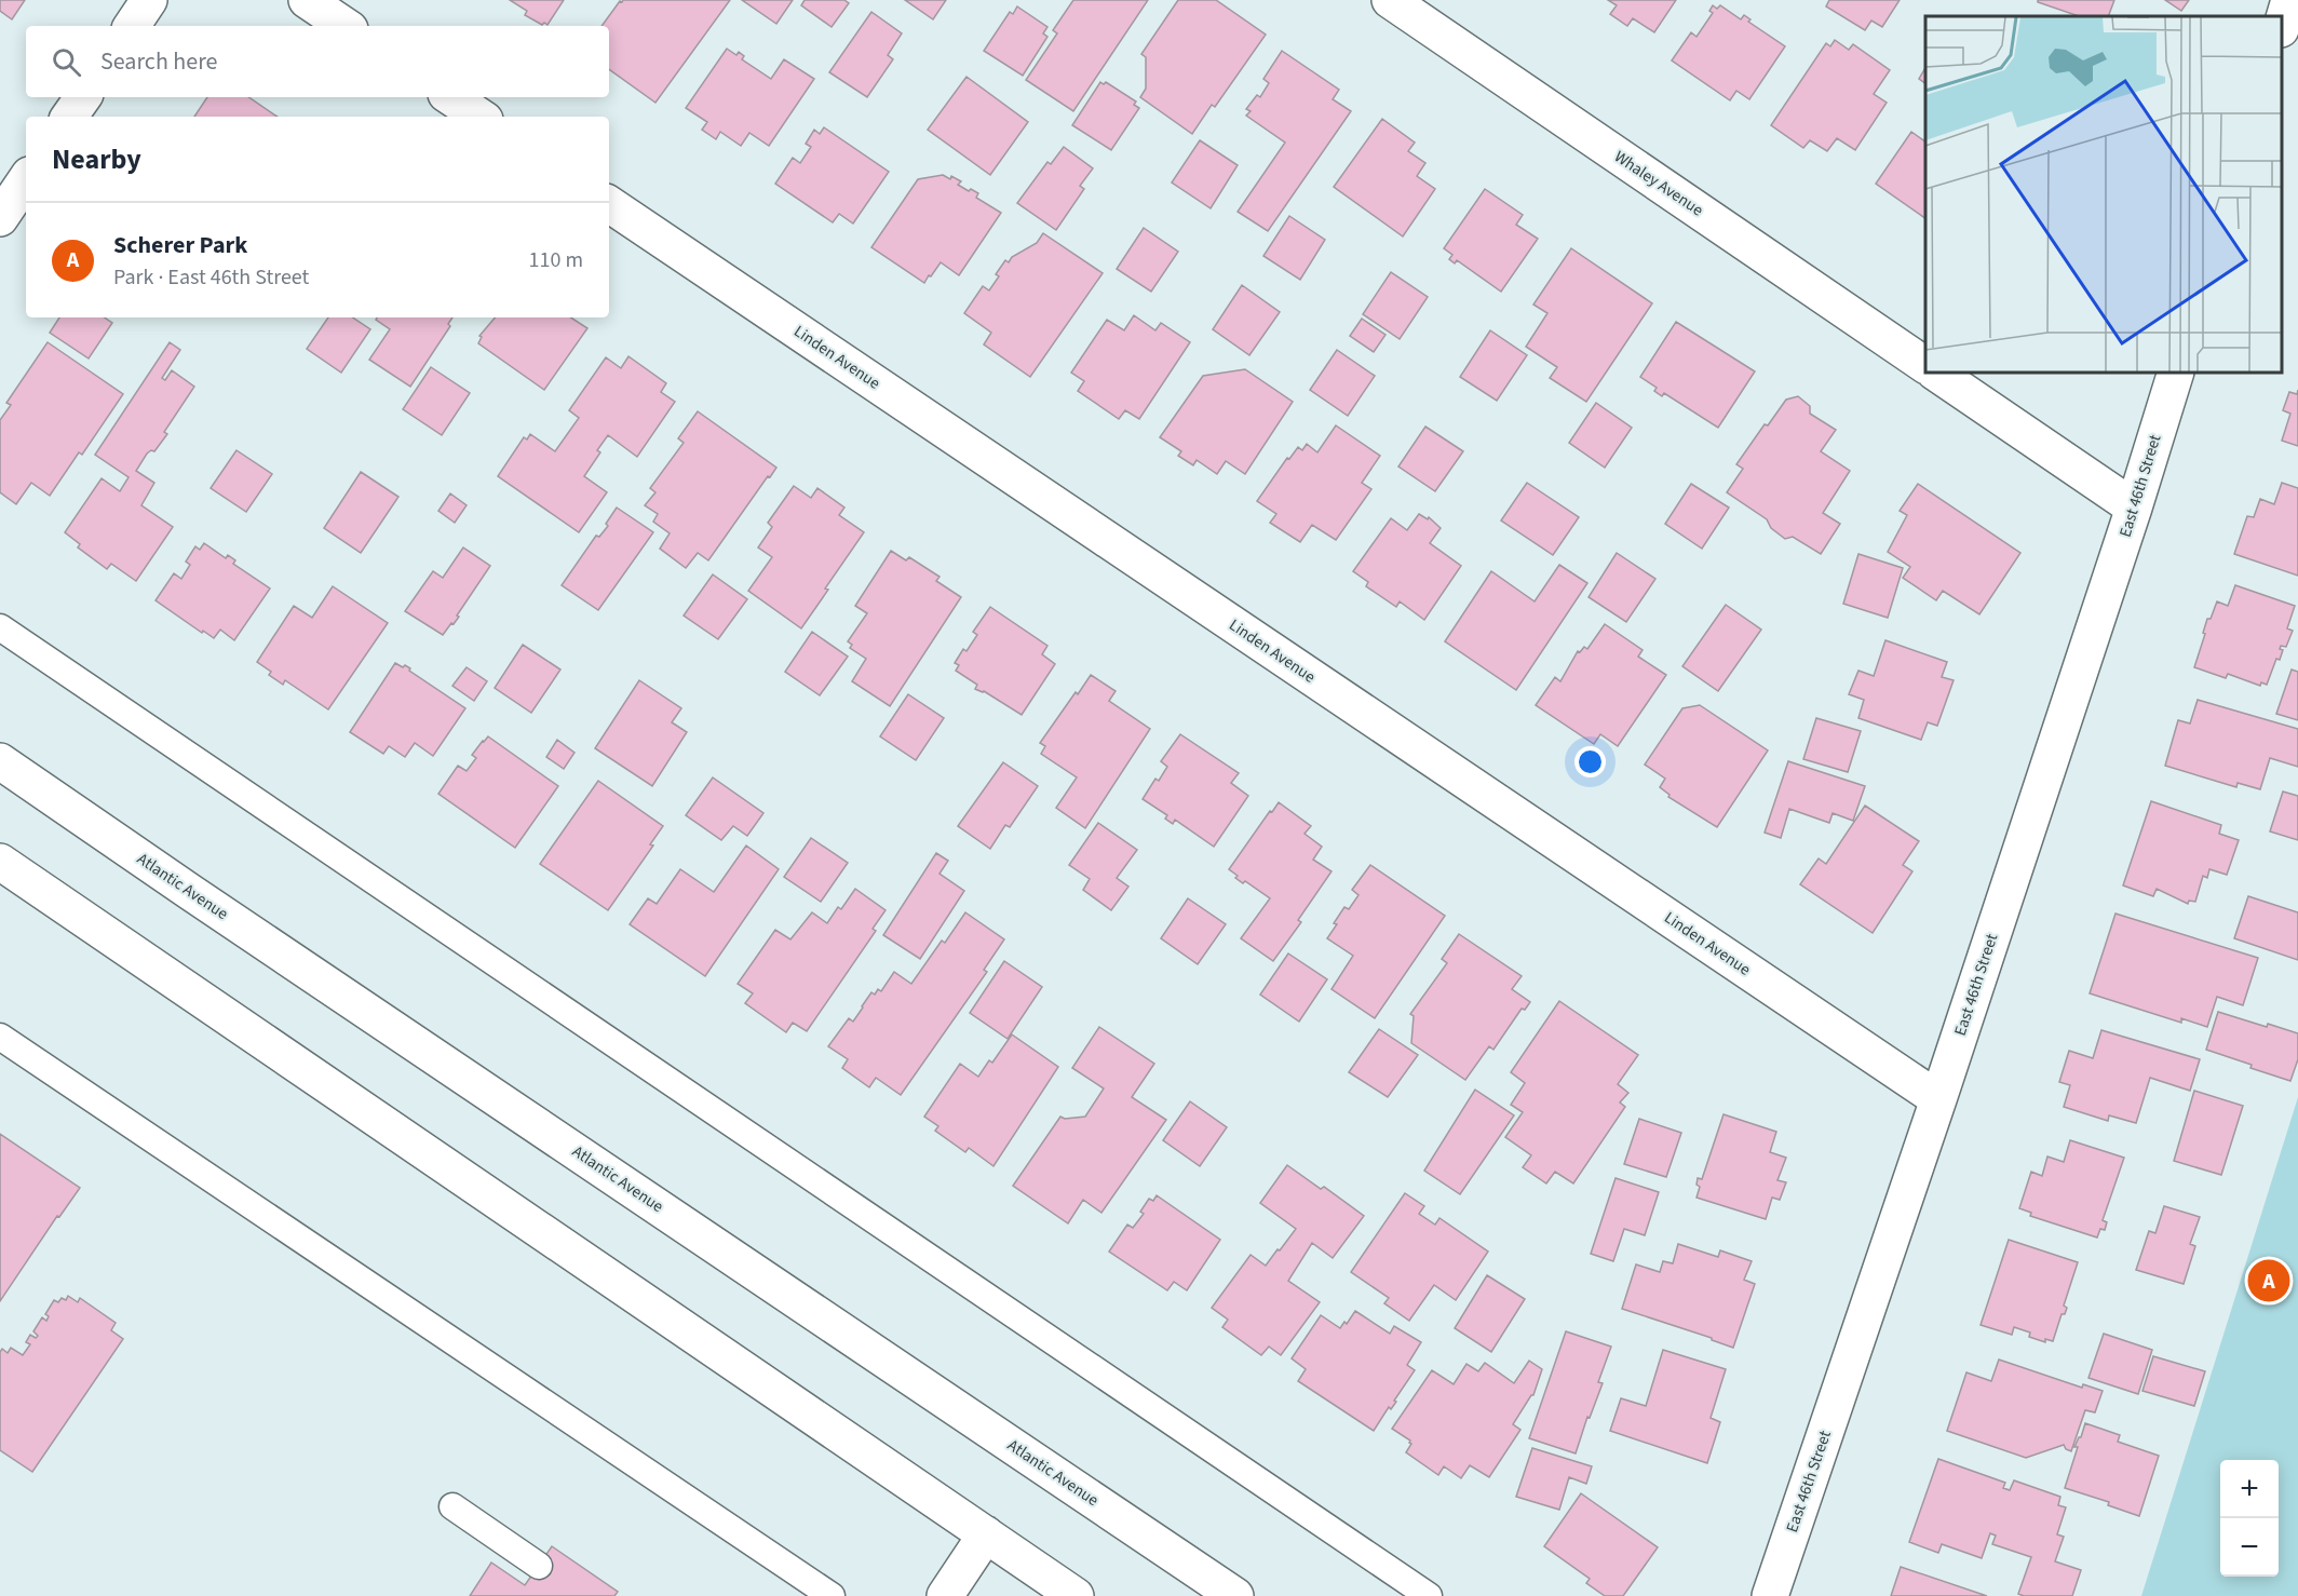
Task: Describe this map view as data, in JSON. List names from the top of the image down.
{
  "streets": {
    "street": [
      "Whaley Avenue",
      "Linden Avenue",
      "East 46th Street",
      "Atlantic Avenue"
    ]
  },
  "crossings": [
    ["Linden Avenue", "East 46th Street"]
  ],
  "page": {
    "search": "Search here",
    "heading": "Nearby",
    "list": [
      {
        "mark": "A",
        "name": "Scherer Park",
        "note": "Park · East 46th Street",
        "value": "110 m"
      }
    ],
    "pins": "A",
    "map_buttons": ["+", "−"]
  }
}
